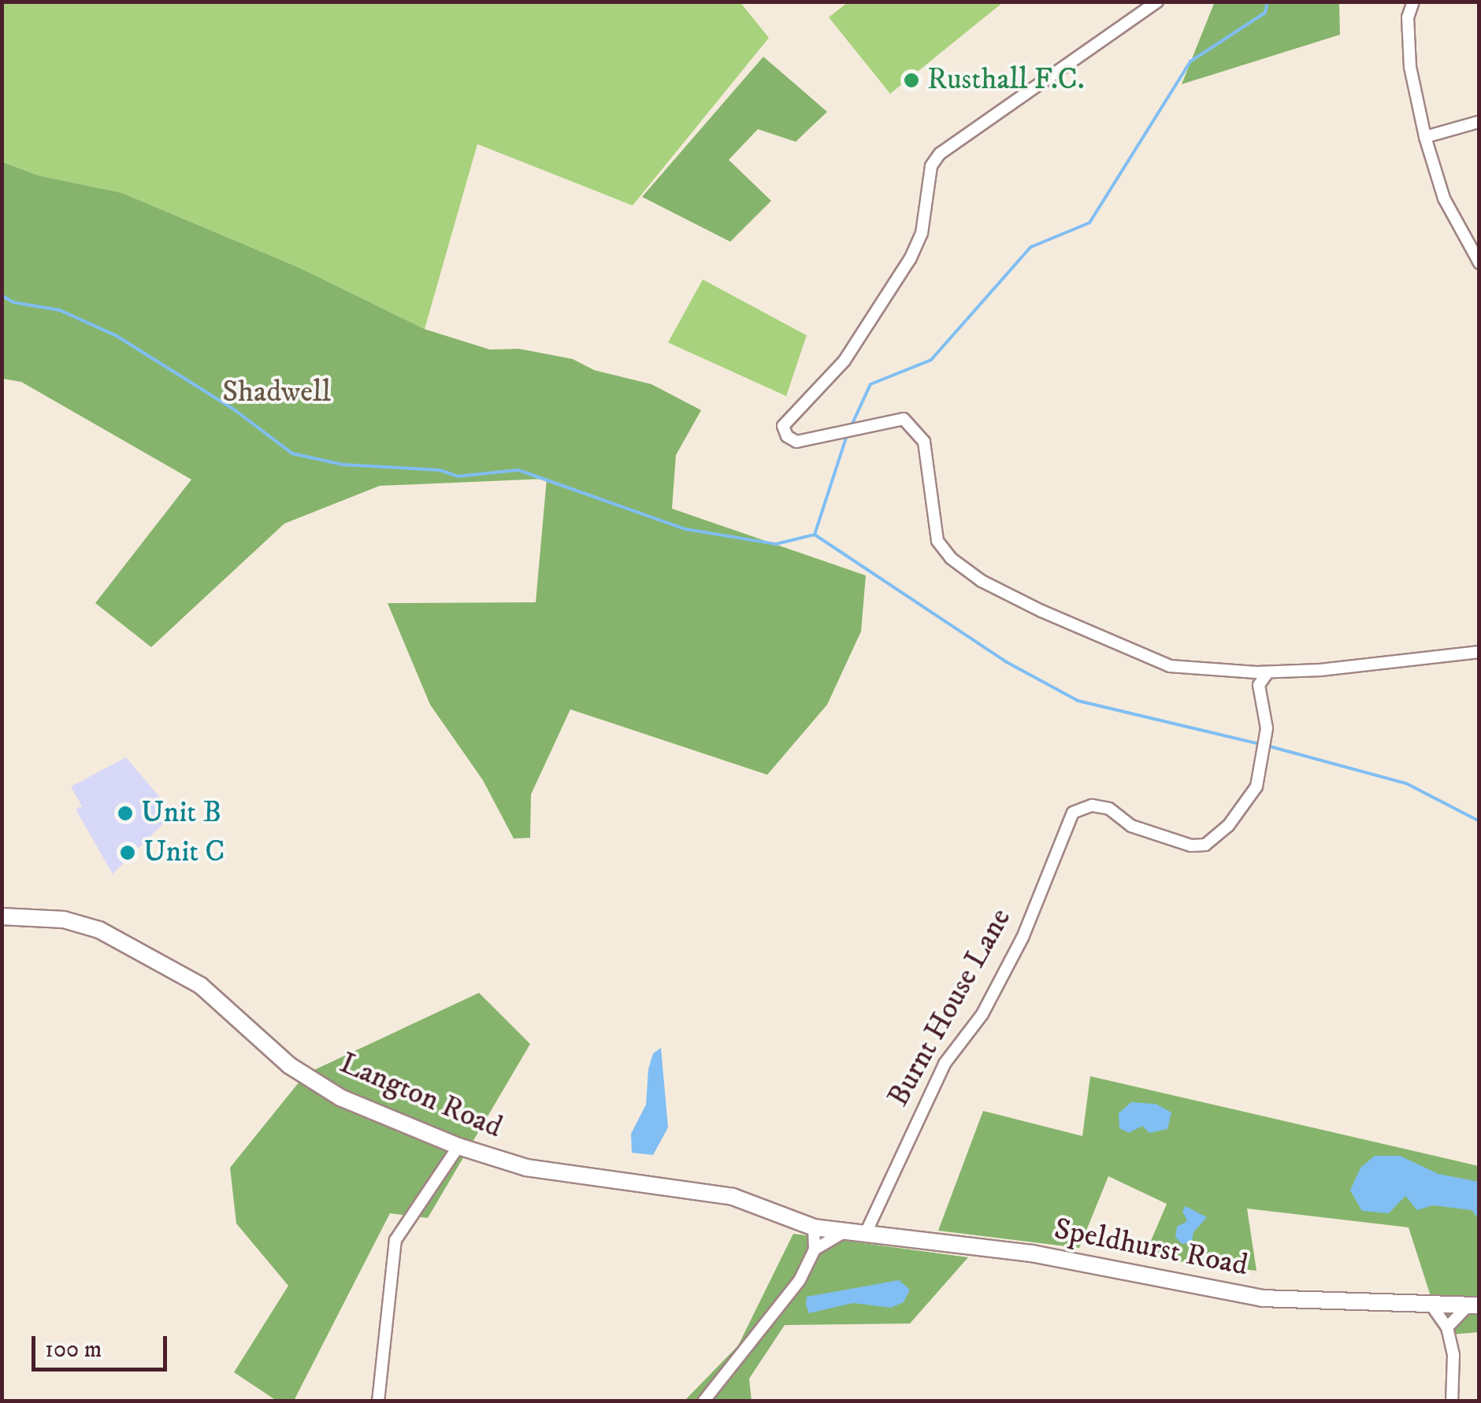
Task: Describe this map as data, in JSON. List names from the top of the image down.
{
  "streets": {
    "street": ["Burnt House Lane", "Langton Road", "Speldhurst Road"]
  },
  "crossings": [
    ["Burnt House Lane", "Speldhurst Road"],
    ["Langton Road", "Speldhurst Road"]
  ],
  "parks": ["Shadwell"],
  "places": ["Rusthall F.C.", "Unit B", "Unit C"],
  "scale_bar": "100 m"
}
